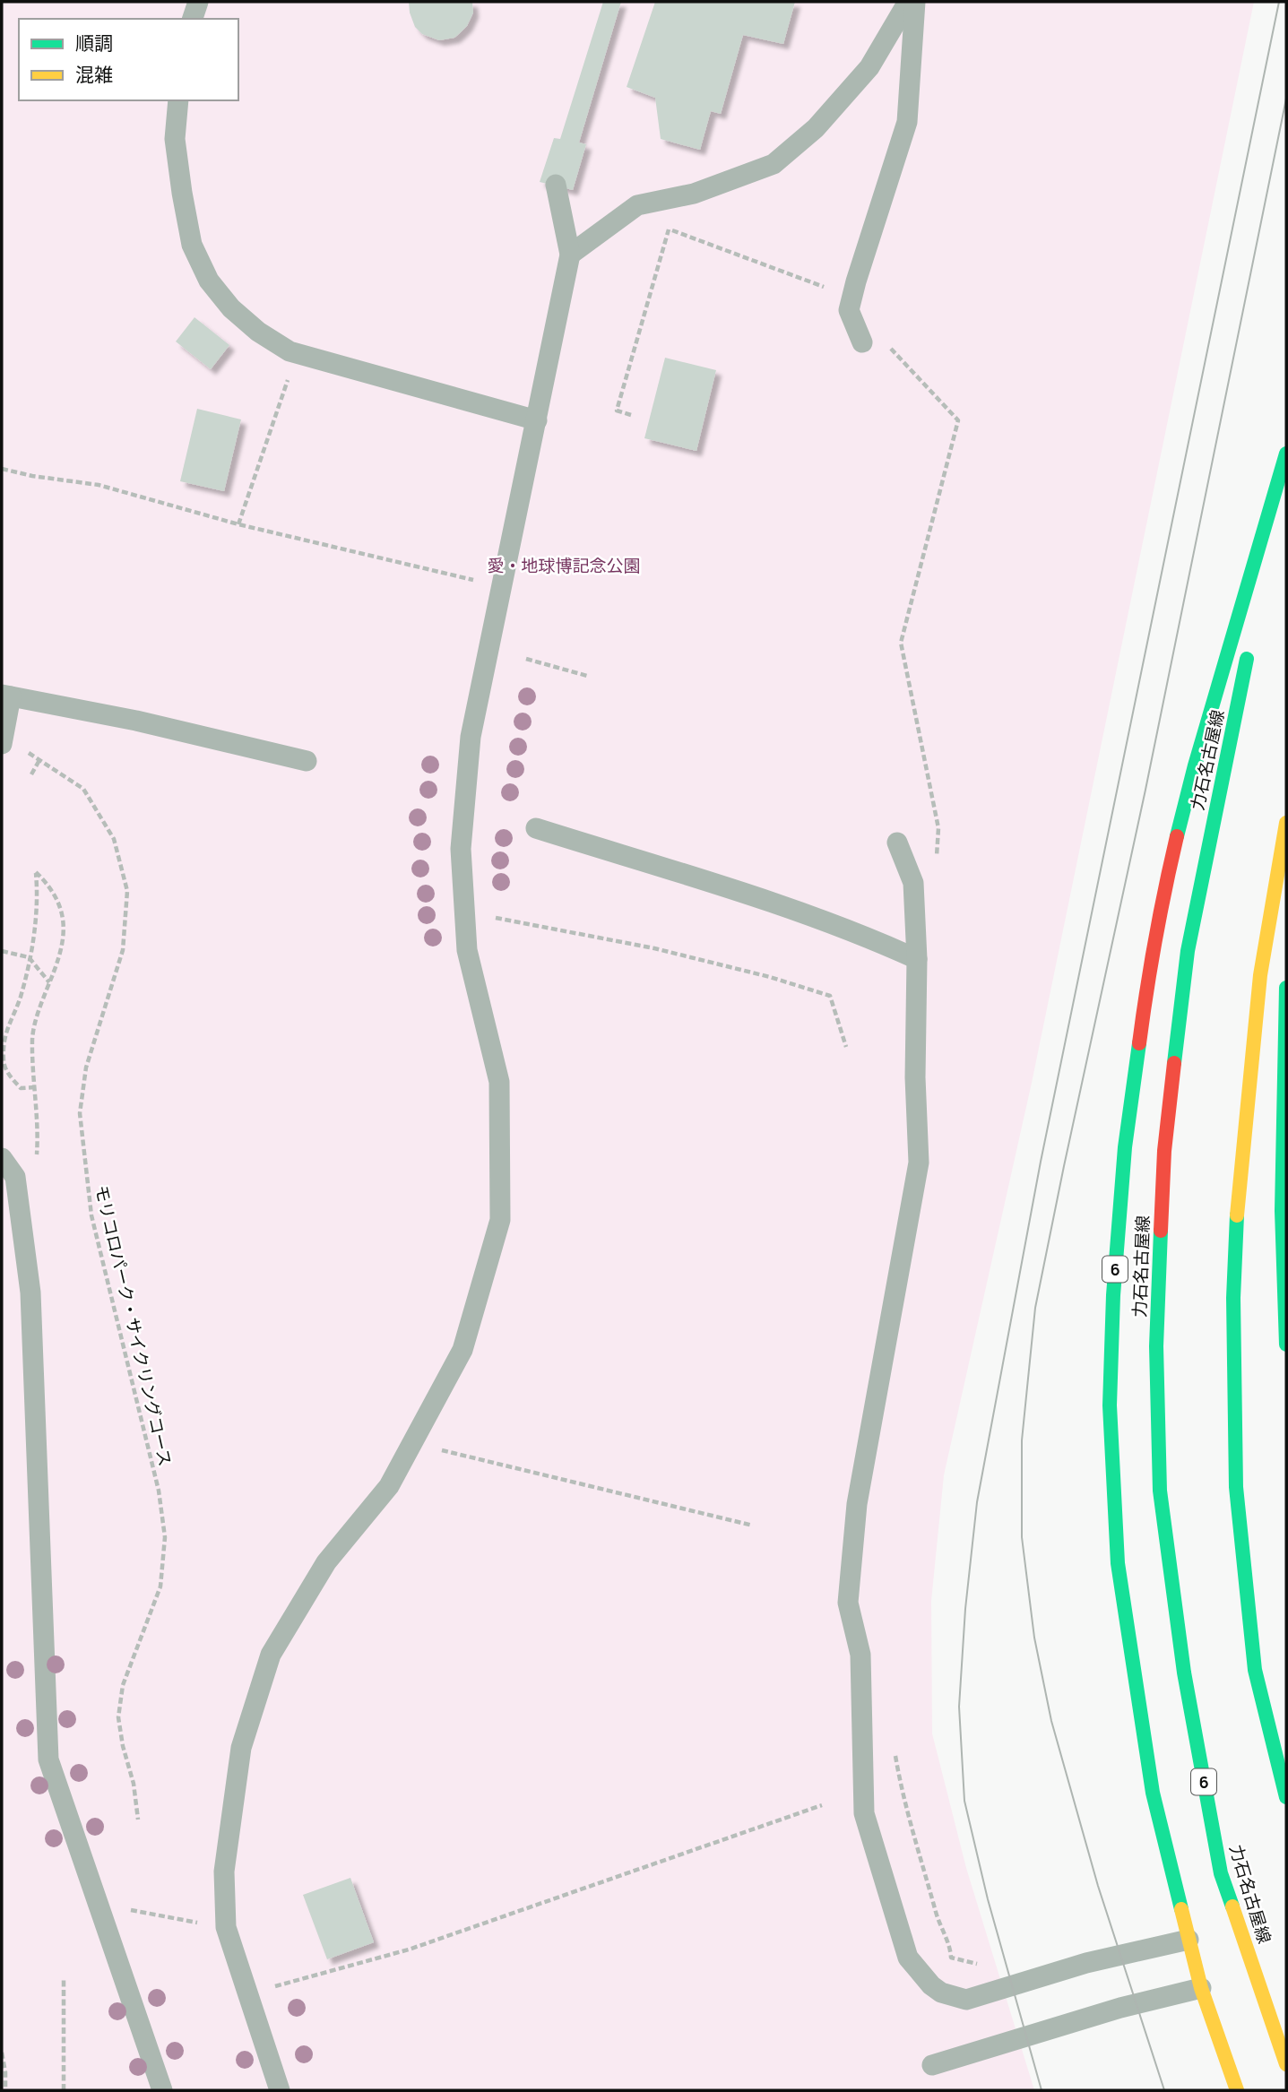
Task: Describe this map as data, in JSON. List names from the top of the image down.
{
  "streets": {
    "main road": ["力石名古屋線", "6"],
    "path": ["モリコロパーク・サイクリングコース"]
  },
  "parks": ["愛・地球博記念公園"],
  "legend": ["順調", "混雑"]
}
